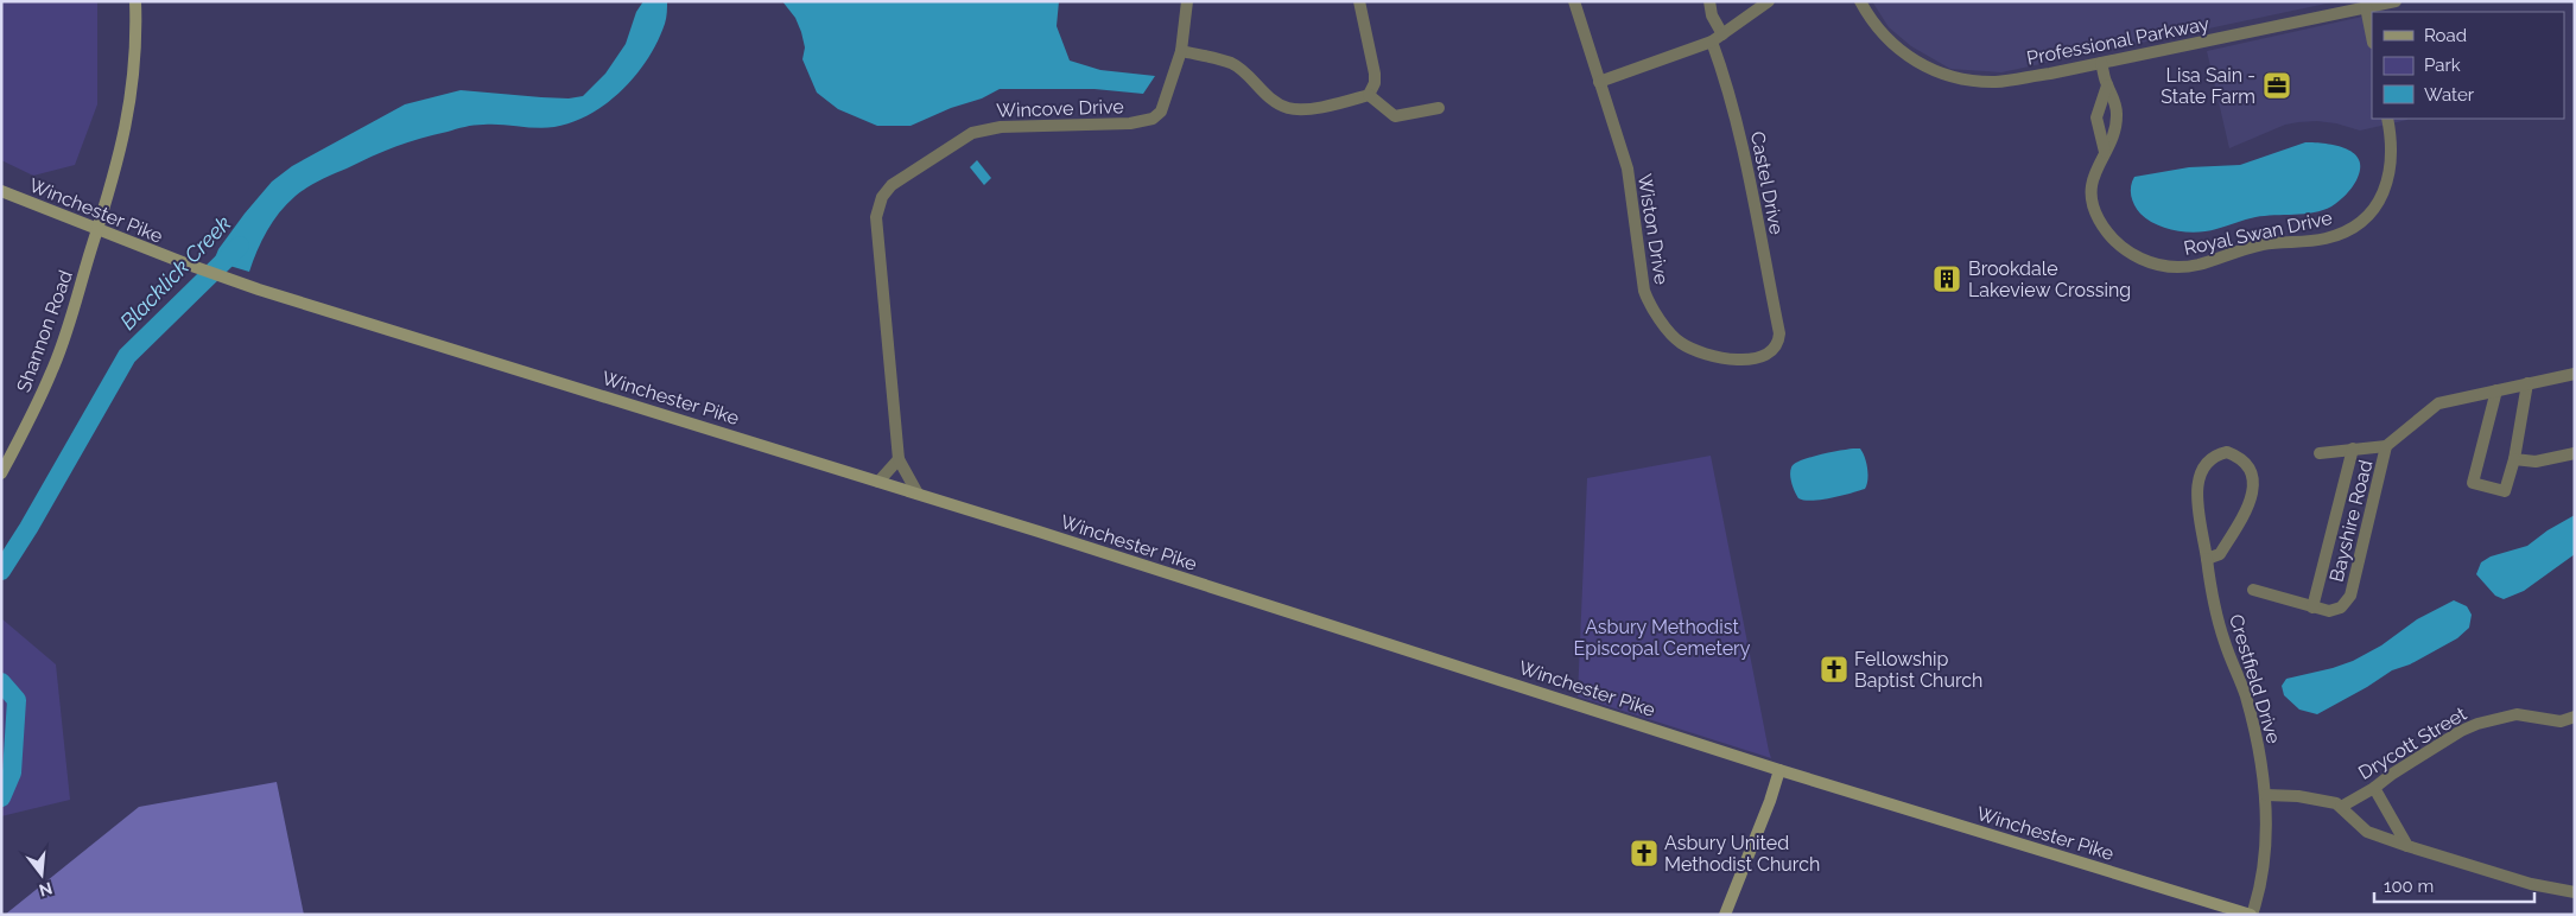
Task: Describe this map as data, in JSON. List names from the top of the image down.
{
  "streets": {
    "main road": ["Winchester Pike", "Shannon Road"],
    "street": [
      "Professional Parkway",
      "Wincove Drive",
      "Castel Drive",
      "Wiston Drive",
      "Royal Swan Drive",
      "Bayshire Road",
      "Crestfield Drive",
      "Drycott Street"
    ]
  },
  "crossings": [
    ["Professional Parkway", "Royal Swan Drive"],
    ["Wincove Drive", "Winchester Pike"],
    ["Castel Drive", "Wiston Drive"],
    ["Winchester Pike", "Shannon Road"],
    ["Winchester Pike", "Crestfield Drive"]
  ],
  "water": ["Blacklick Creek"],
  "parks": ["Asbury Methodist Episcopal Cemetery"],
  "places": {
    "office": ["Lisa Sain - State Farm"],
    "building": ["Brookdale Lakeview Crossing"],
    "church": ["Fellowship Baptist Church", "Asbury United Methodist Church"]
  },
  "legend": ["Road", "Park", "Water"],
  "scale_bar": "100 m",
  "north": "bottom"
}
